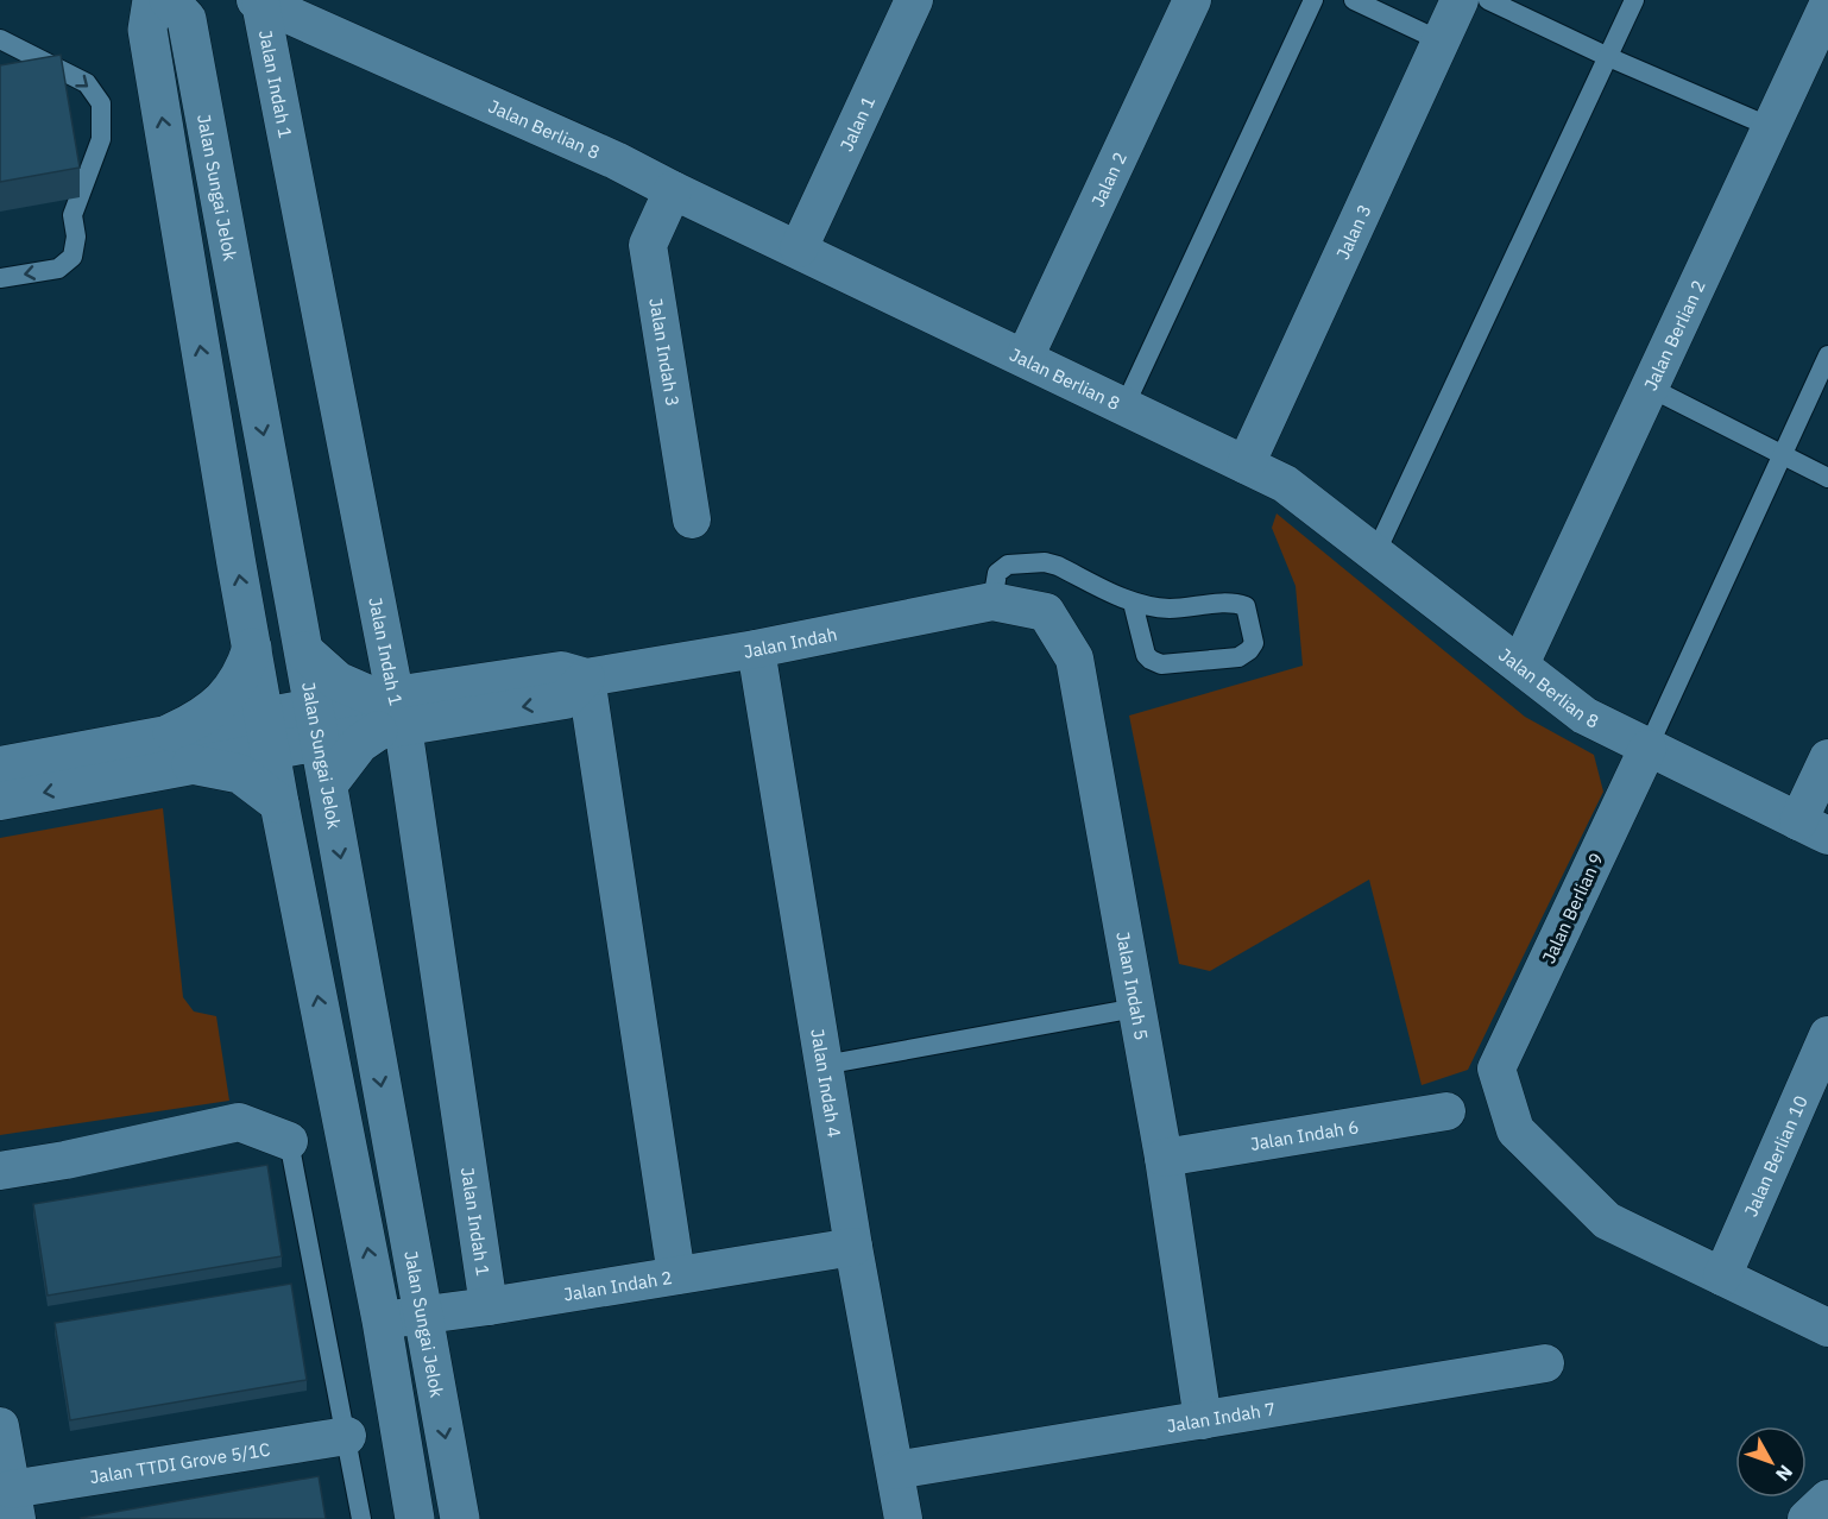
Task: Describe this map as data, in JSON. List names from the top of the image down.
{
  "streets": {
    "street": [
      "Jalan Indah 1",
      "Jalan 1",
      "Jalan Berlian 8",
      "Jalan 2",
      "Jalan Sungai Jelok",
      "Jalan 3",
      "Jalan Berlian 2",
      "Jalan Indah 3",
      "Jalan Indah",
      "Jalan Berlian 9",
      "Jalan Indah 5",
      "Jalan Indah 4",
      "Jalan Indah 6",
      "Jalan Berlian 10",
      "Jalan Indah 2",
      "Jalan Indah 7",
      "Jalan TTDI Grove 5/1C"
    ]
  },
  "crossings": [
    ["Jalan Indah 1", "Jalan Berlian 8"],
    ["Jalan Indah 1", "Jalan Indah 2"],
    ["Jalan 1", "Jalan Berlian 8"],
    ["Jalan Berlian 8", "Jalan 2"],
    ["Jalan Berlian 8", "Jalan 3"],
    ["Jalan Berlian 8", "Jalan Berlian 2"],
    ["Jalan Berlian 8", "Jalan Indah 3"],
    ["Jalan Berlian 8", "Jalan Berlian 9"],
    ["Jalan Sungai Jelok", "Jalan Indah 2"],
    ["Jalan Indah", "Jalan Indah 5"],
    ["Jalan Indah", "Jalan Indah 4"],
    ["Jalan Berlian 9", "Jalan Berlian 10"],
    ["Jalan Indah 5", "Jalan Indah 6"],
    ["Jalan Indah 5", "Jalan Indah 7"],
    ["Jalan Indah 4", "Jalan Indah 2"],
    ["Jalan Indah 4", "Jalan Indah 7"]
  ],
  "north": "bottom right"
}
